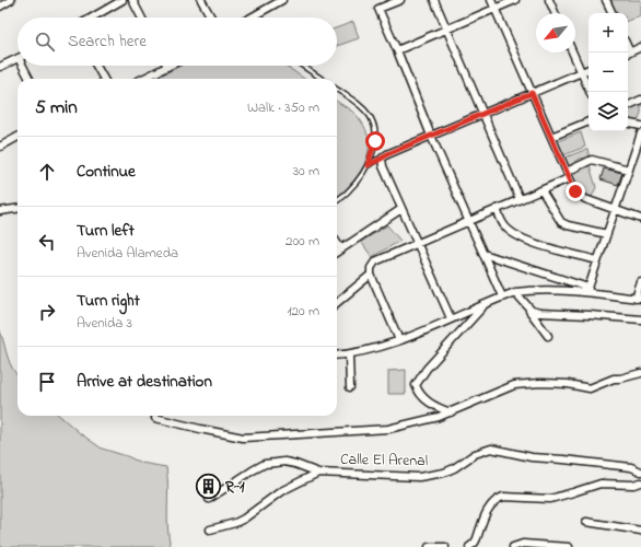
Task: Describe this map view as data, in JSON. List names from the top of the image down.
{
  "streets": {
    "street": ["Calle El Arenal"]
  },
  "places": {
    "building": ["R-1"]
  },
  "north": "bottom left",
  "page": {
    "map_buttons": ["+", "−"],
    "search": "Search here",
    "heading": ["5 min", "Walk · 350 m"],
    "list": [
      ["Continue", "30 m"],
      ["Turn left", "Avenida Alameda", "200 m"],
      ["Turn right", "Avenida 3", "120 m"],
      "Arrive at destination"
    ]
  }
}
